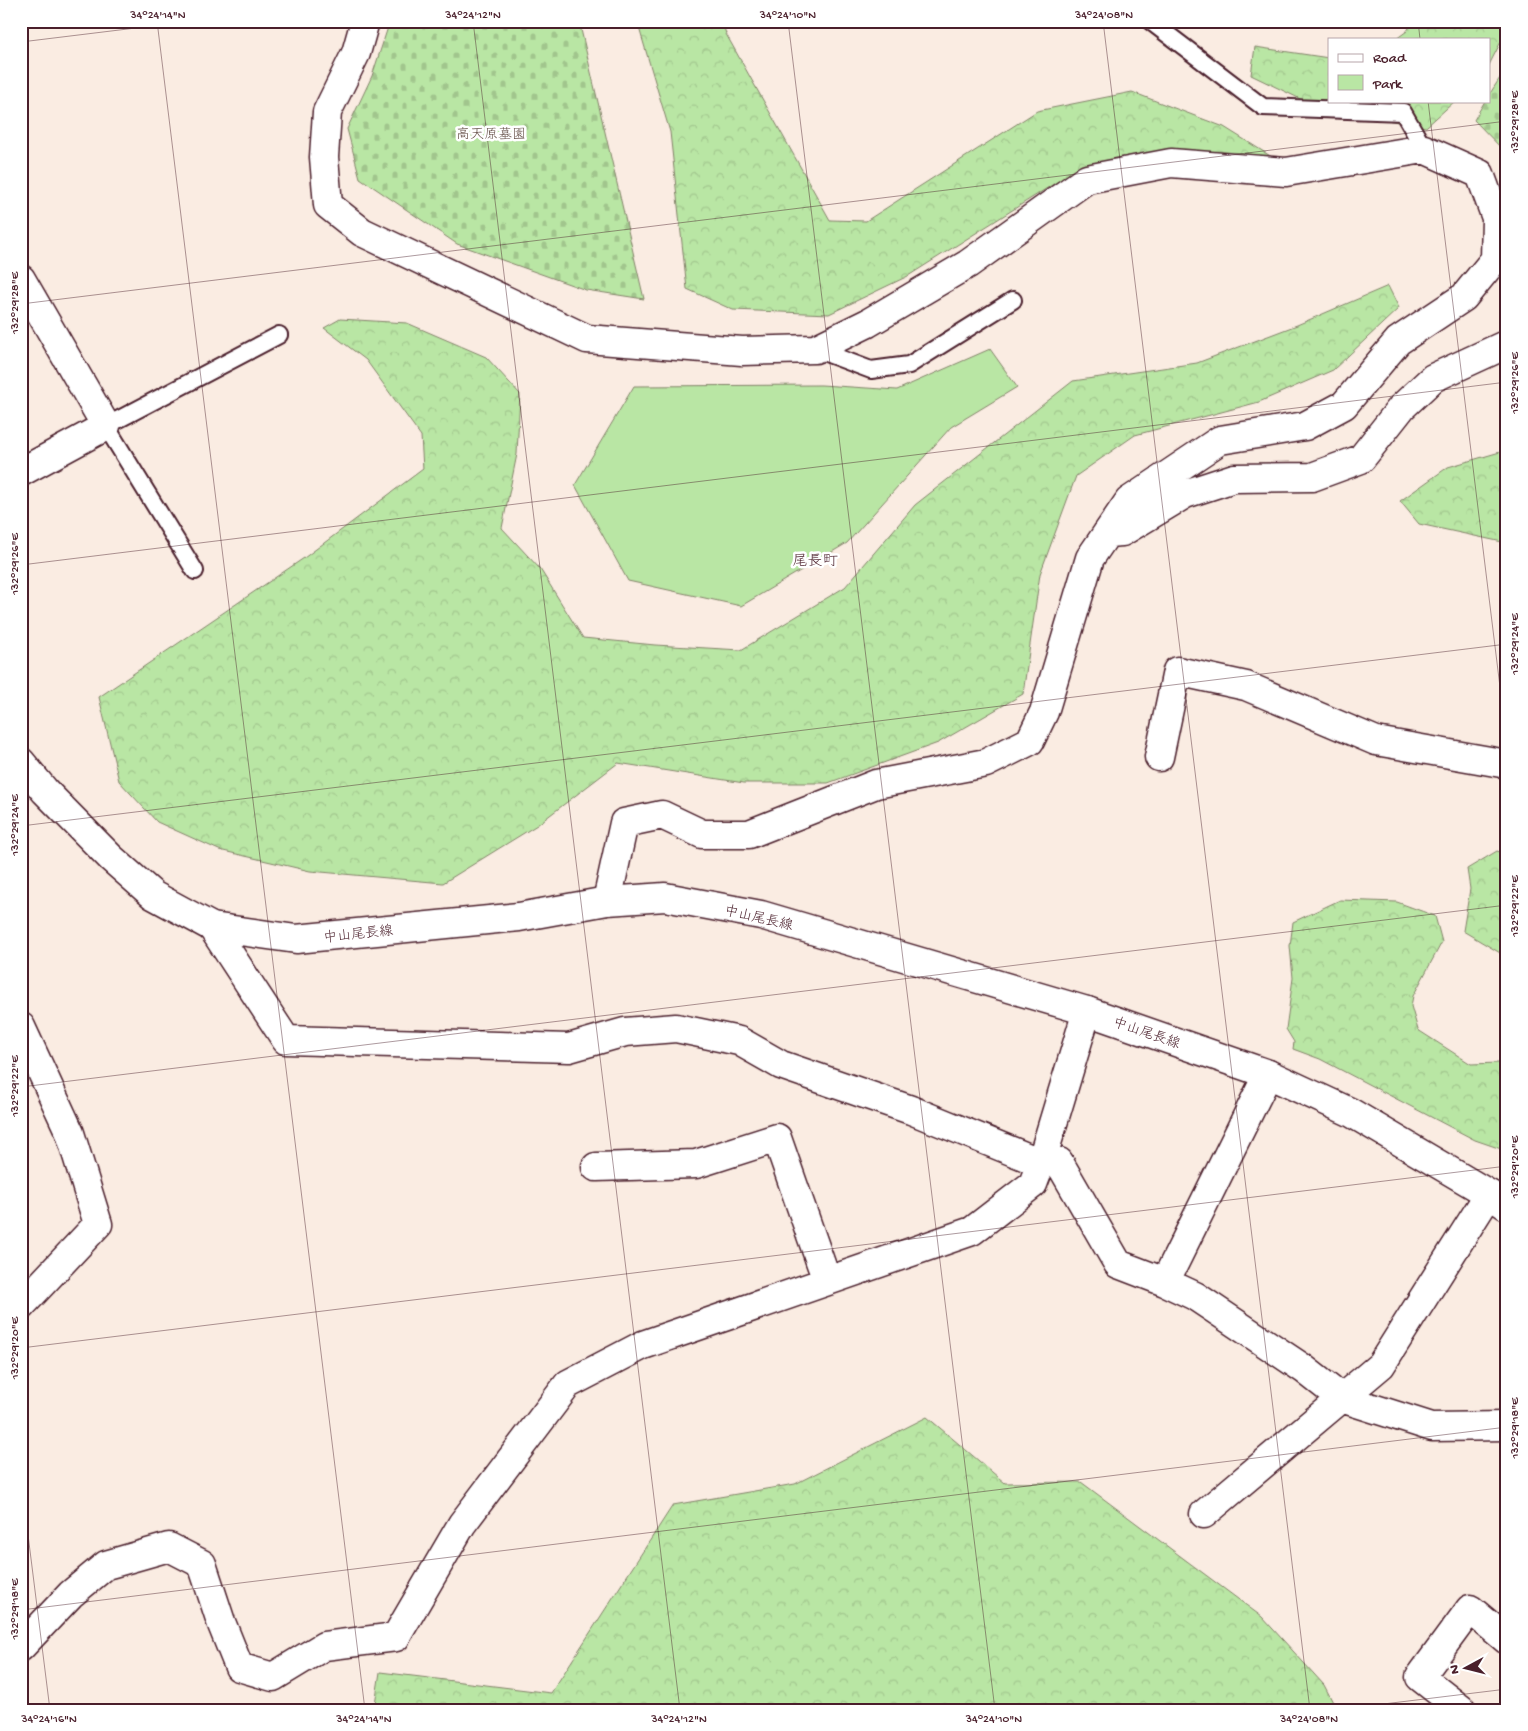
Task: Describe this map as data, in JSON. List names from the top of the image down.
{
  "streets": {
    "street": ["中山尾長線"]
  },
  "districts": ["尾長町"],
  "parks": ["高天原墓園"],
  "legend": ["Road", "Park"],
  "north": "left",
  "coordinates": [
    "34°24'14\"N",
    "34°24'12\"N",
    "34°24'10\"N",
    "34°24'08\"N",
    "132°29'28\"E",
    "132°29'26\"E",
    "132°29'24\"E",
    "132°29'22\"E",
    "132°29'20\"E",
    "132°29'18\"E",
    "34°24'16\"N"
  ]
}
